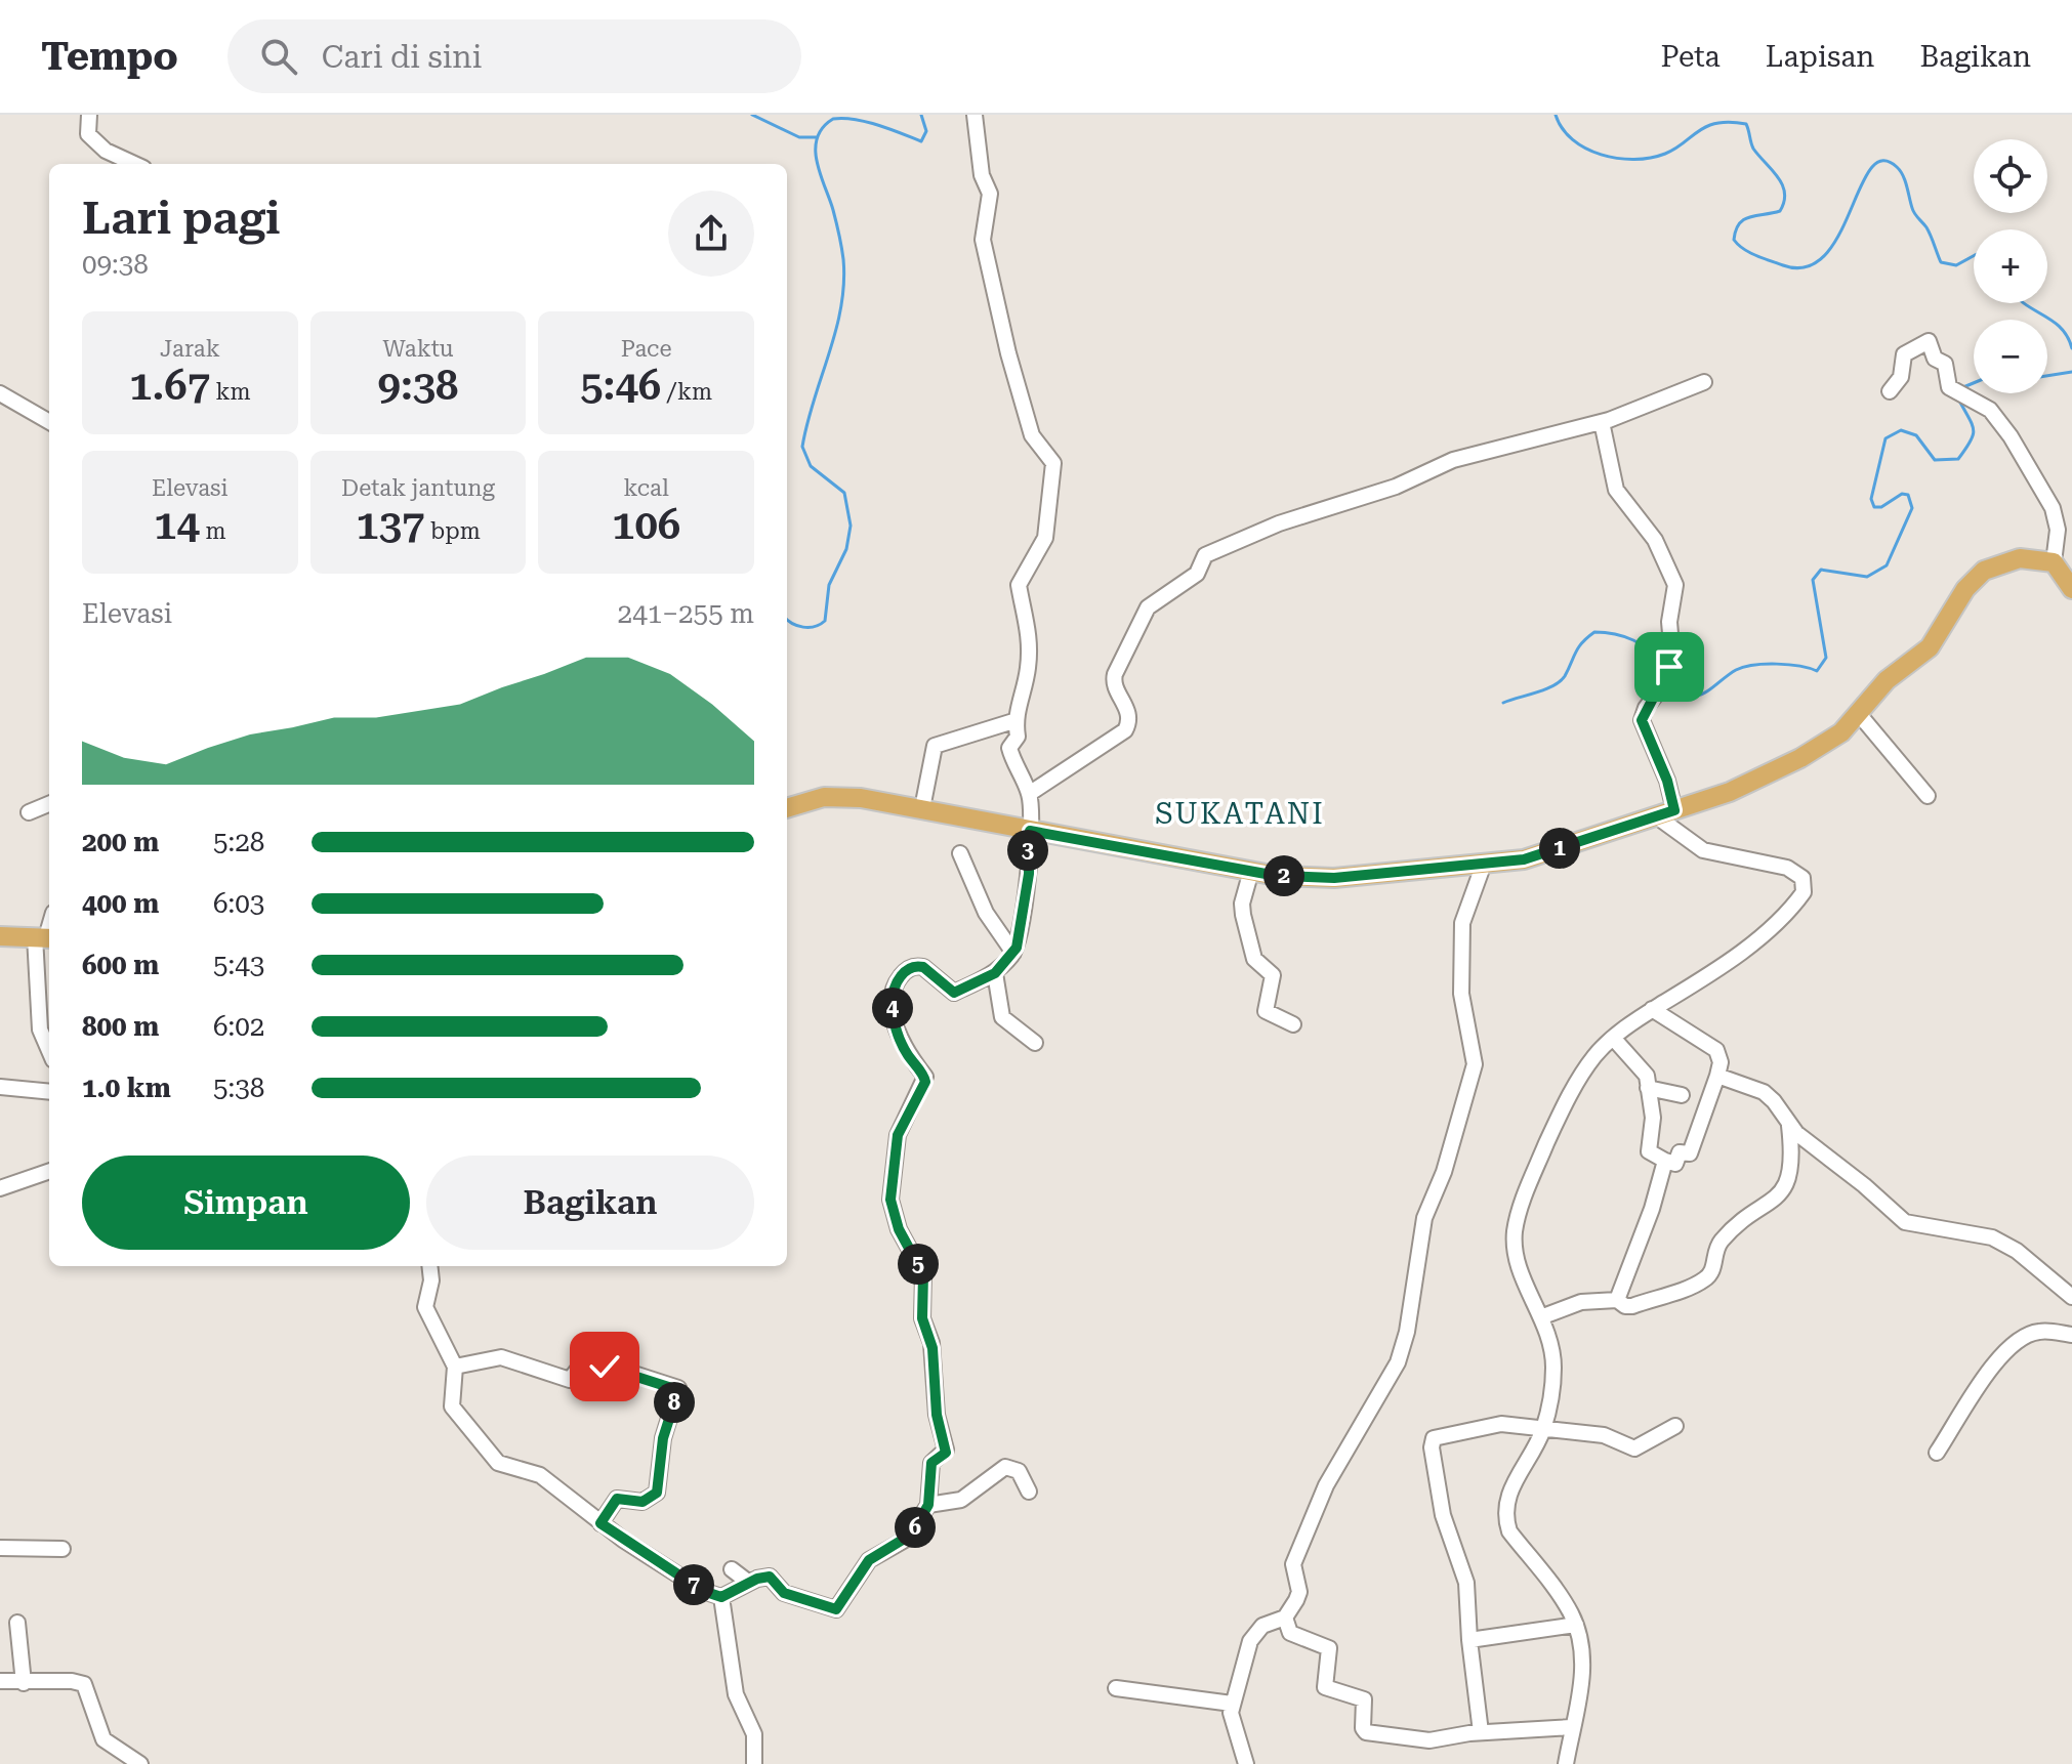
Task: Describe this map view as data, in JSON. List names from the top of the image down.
{
  "districts": ["SUKATANI"],
  "page": {
    "header": "Tempo",
    "search": "Cari di sini",
    "nav": ["Peta", "Lapisan", "Bagikan"],
    "map_buttons": ["+", "−"],
    "heading": ["Lari pagi", "09:38"],
    "stats": [
      ["Jarak", "1.67 km"],
      ["Waktu", "9:38"],
      ["Pace", "5:46 /km"],
      ["Elevasi", "14 m"],
      ["Detak jantung", "137 bpm"],
      ["kcal", "106"]
    ],
    "chart": ["Elevasi", "241–255 m"],
    "list": [
      {
        "name": "200 m",
        "note": "5:28"
      },
      {
        "name": "400 m",
        "note": "6:03"
      },
      {
        "name": "600 m",
        "note": "5:43"
      },
      {
        "name": "800 m",
        "note": "6:02"
      },
      {
        "name": "1.0 km",
        "note": "5:38"
      }
    ],
    "pins": [
      "1",
      "3",
      "2",
      "4",
      "5",
      "8",
      "6",
      "7"
    ],
    "buttons": ["Simpan", "Bagikan"]
  }
}
